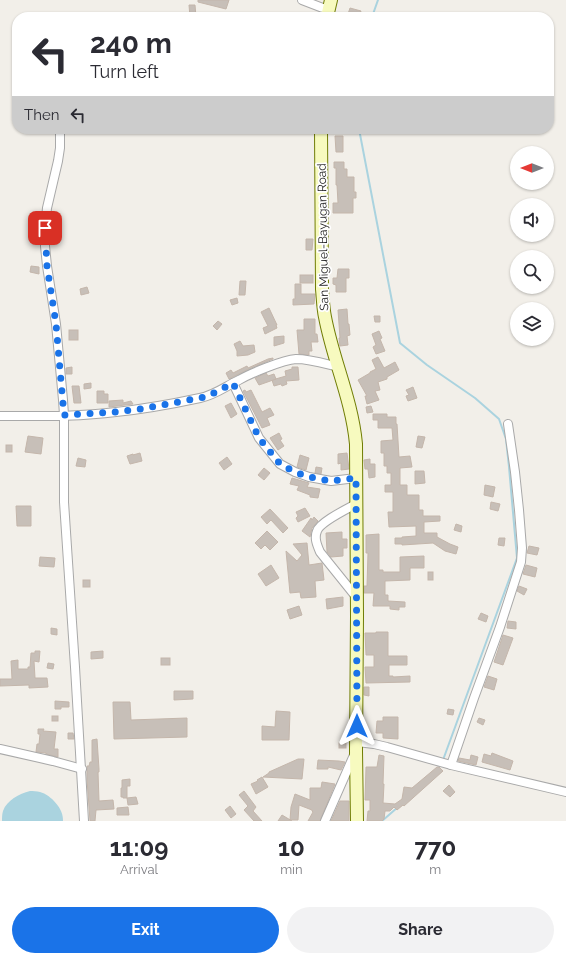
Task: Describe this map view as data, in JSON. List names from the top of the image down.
{
  "streets": {
    "main road": ["San Miguel-Bayugan Road"]
  },
  "north": "left",
  "page": {
    "turn": ["240 m", "Turn left"],
    "then": "Then",
    "eta": [
      "11:09",
      "Arrival",
      "10",
      "min",
      "770",
      "m"
    ],
    "buttons": ["Exit", "Share"]
  }
}
